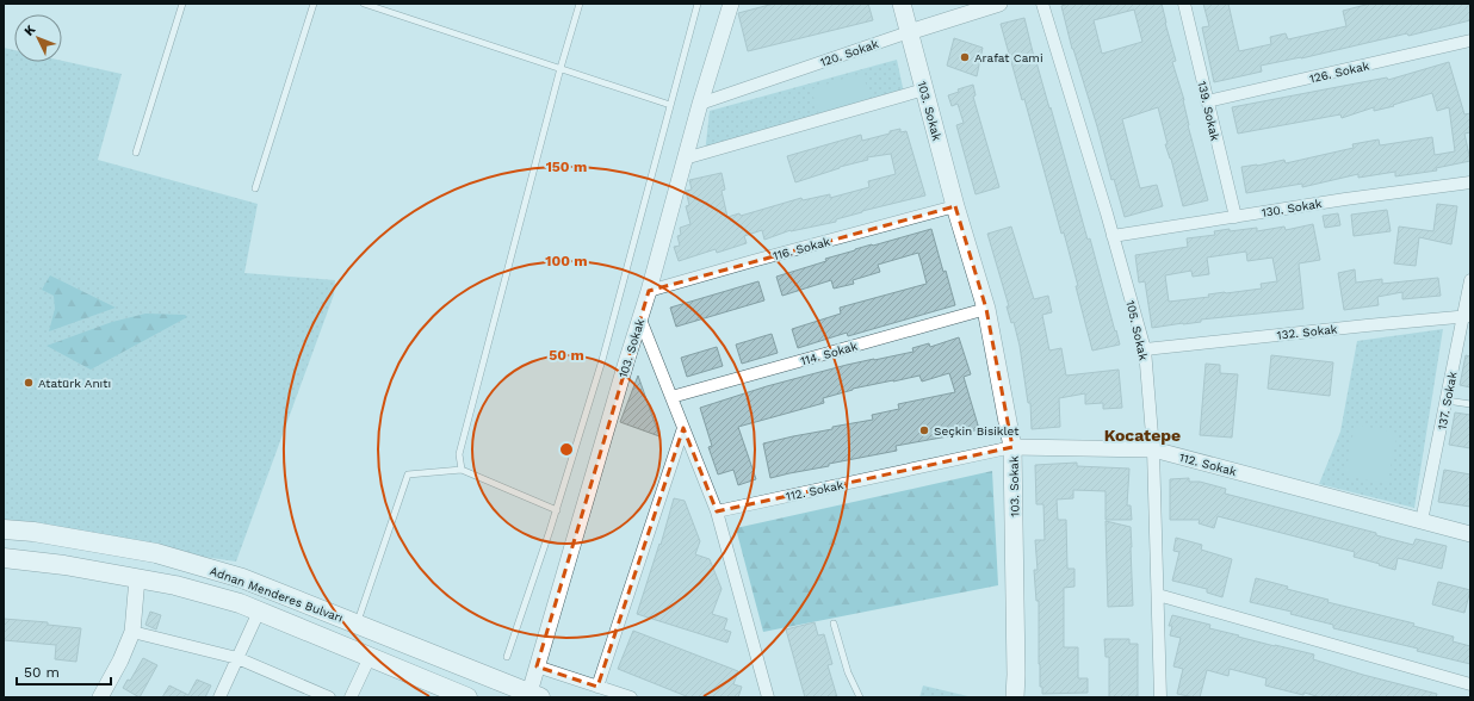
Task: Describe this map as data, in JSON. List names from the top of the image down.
{
  "streets": {
    "main road": ["103. Sokak", "Adnan Menderes Bulvarı"],
    "street": [
      "120. Sokak",
      "126. Sokak",
      "139. Sokak",
      "130. Sokak",
      "116. Sokak",
      "105. Sokak",
      "132. Sokak",
      "114. Sokak",
      "137. Sokak",
      "112. Sokak"
    ]
  },
  "crossings": [
    ["120. Sokak", "103. Sokak"],
    ["126. Sokak", "139. Sokak"],
    ["103. Sokak", "116. Sokak"],
    ["103. Sokak", "114. Sokak"],
    ["103. Sokak", "112. Sokak"],
    ["103. Sokak", "Adnan Menderes Bulvarı"],
    ["139. Sokak", "130. Sokak"],
    ["130. Sokak", "105. Sokak"],
    ["105. Sokak", "132. Sokak"],
    ["105. Sokak", "112. Sokak"],
    ["132. Sokak", "137. Sokak"],
    ["137. Sokak", "112. Sokak"]
  ],
  "districts": ["Kocatepe"],
  "places": ["Arafat Cami", "Atatürk Anıtı", "Seçkin Bisiklet"],
  "scale_bar": "50 m",
  "north": "top left",
  "rings": ["150 m", "100 m", "50 m"]
}
